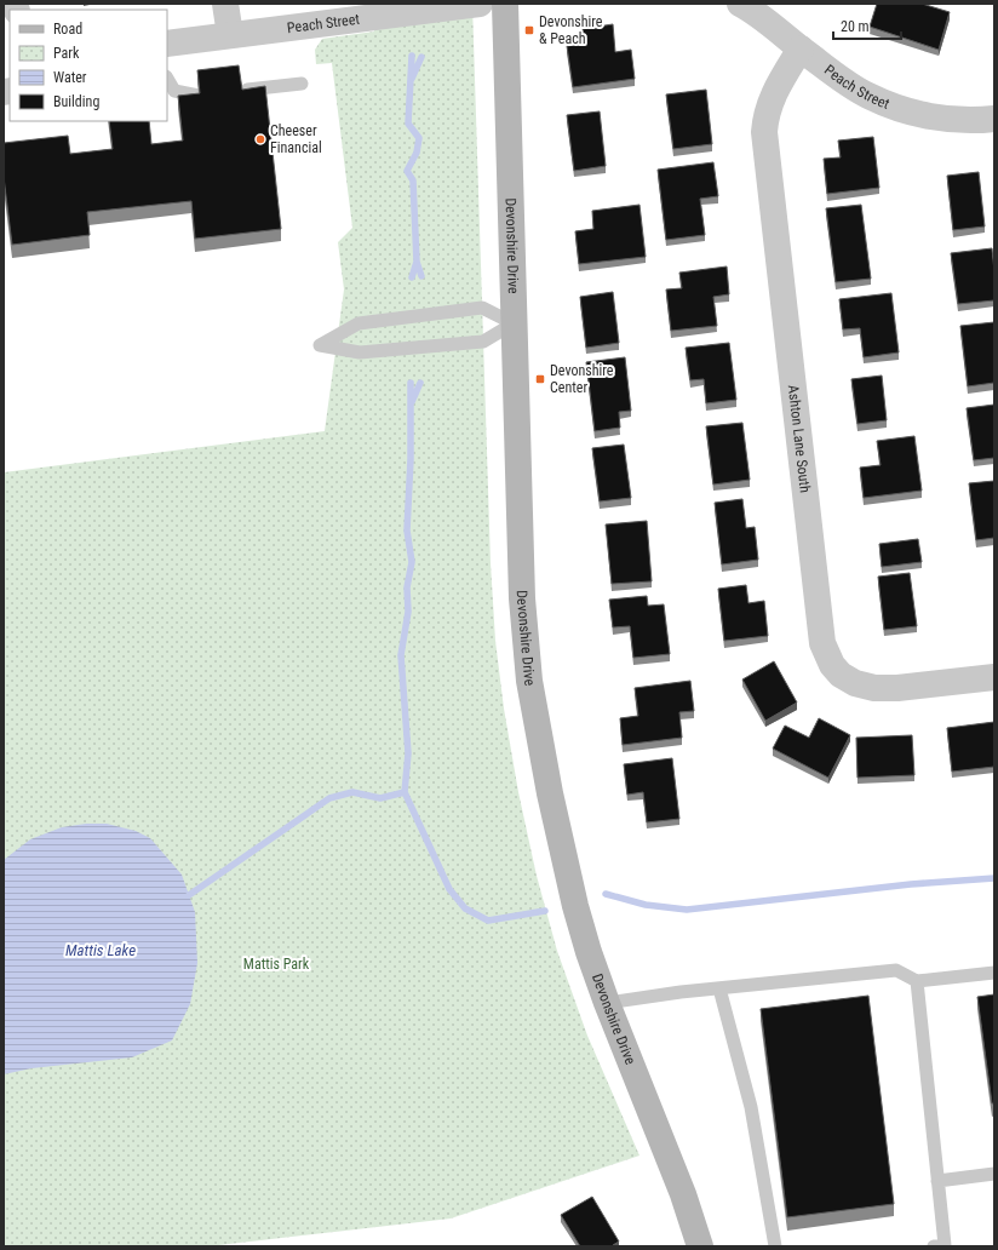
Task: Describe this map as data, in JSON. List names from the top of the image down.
{
  "streets": {
    "street": ["Peach Street", "Devonshire Drive", "Ashton Lane South"]
  },
  "crossings": [
    ["Peach Street", "Ashton Lane South"]
  ],
  "water": ["Mattis Lake"],
  "parks": ["Mattis Park"],
  "places": {
    "transit": ["Devonshire & Peach", "Devonshire Center"],
    "other": ["Cheeser Financial"]
  },
  "legend": [
    "Road",
    "Park",
    "Water",
    "Building"
  ],
  "scale_bar": "20 m"
}
